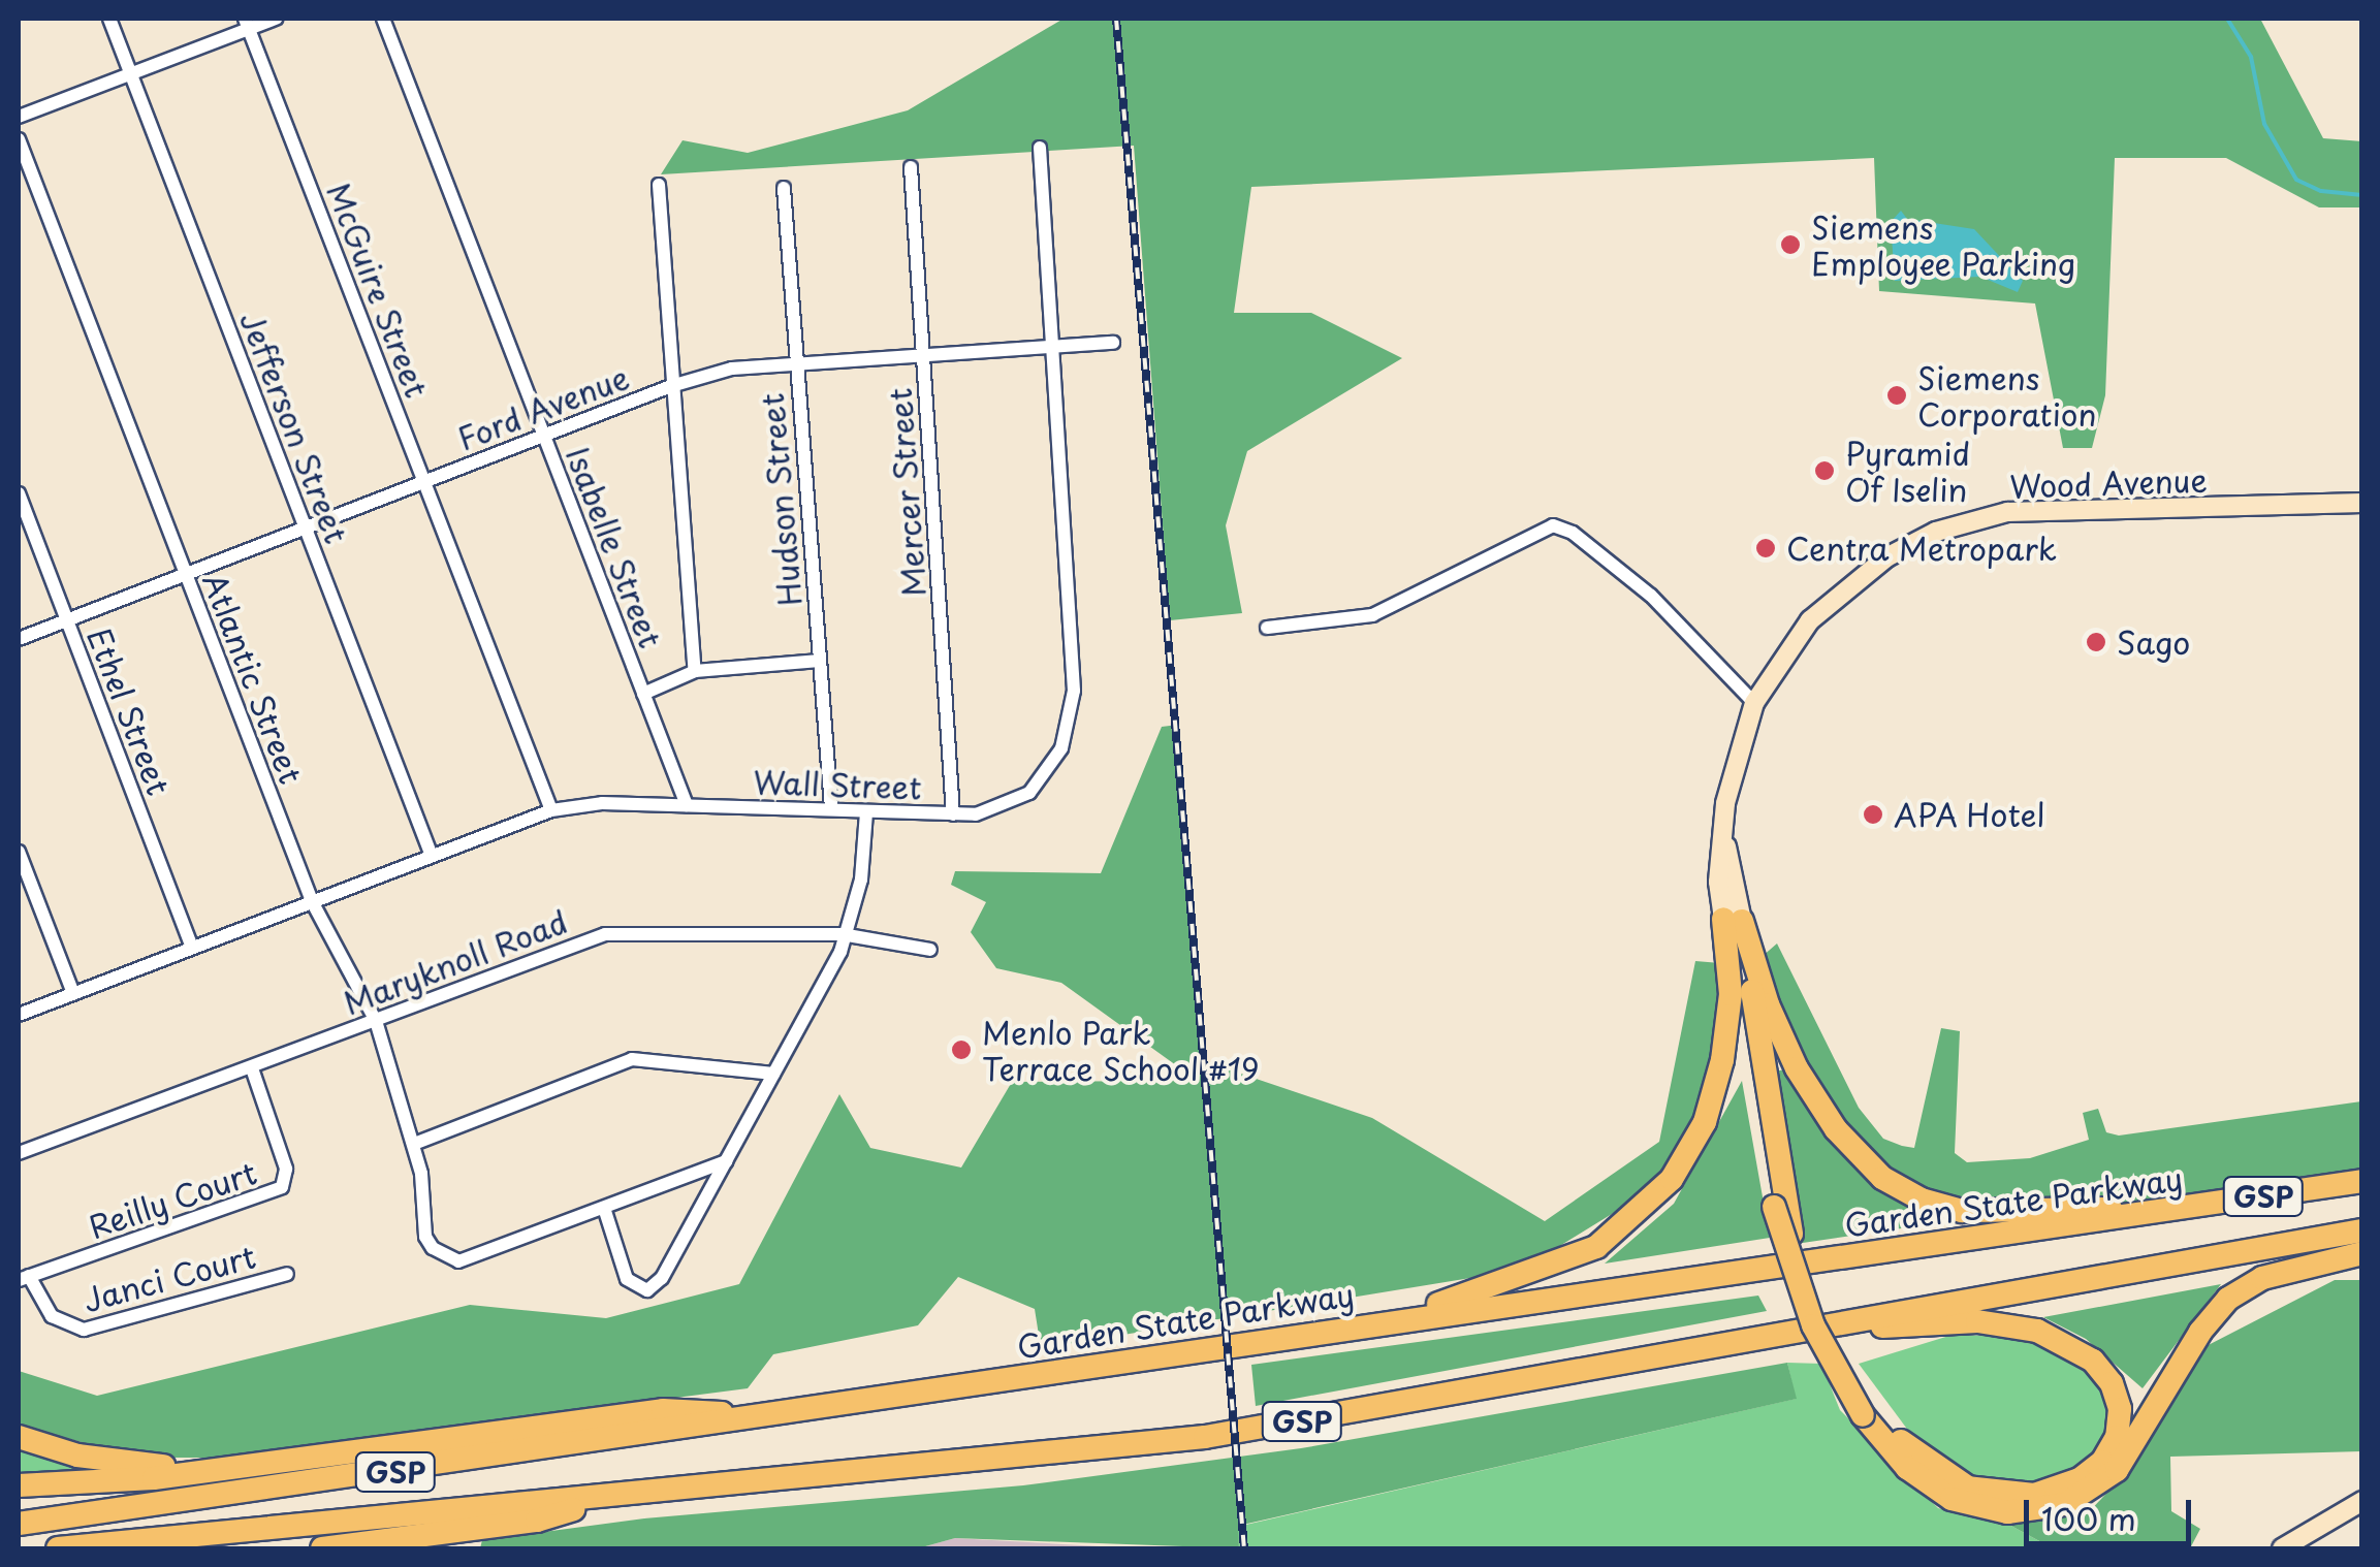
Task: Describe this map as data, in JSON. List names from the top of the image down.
{
  "streets": {
    "highway": ["GSP", "Garden State Parkway"],
    "street": [
      "McGuire Street",
      "Ford Avenue",
      "Jefferson Street",
      "Wood Avenue",
      "Mercer Street",
      "Hudson Street",
      "Isabelle Street",
      "Atlantic Street",
      "Ethel Street",
      "Wall Street",
      "Maryknoll Road",
      "Reilly Court",
      "Janci Court"
    ]
  },
  "crossings": [
    ["McGuire Street", "Ford Avenue"],
    ["McGuire Street", "Wall Street"],
    ["Ford Avenue", "Jefferson Street"],
    ["Ford Avenue", "Mercer Street"],
    ["Ford Avenue", "Hudson Street"],
    ["Ford Avenue", "Isabelle Street"],
    ["Ford Avenue", "Atlantic Street"],
    ["Ford Avenue", "Ethel Street"],
    ["Ford Avenue", "Wall Street"],
    ["Jefferson Street", "Wall Street"],
    ["Mercer Street", "Wall Street"],
    ["Hudson Street", "Wall Street"],
    ["Isabelle Street", "Wall Street"],
    ["Atlantic Street", "Wall Street"],
    ["Atlantic Street", "Maryknoll Road"],
    ["Ethel Street", "Wall Street"],
    ["Maryknoll Road", "Reilly Court"],
    ["Reilly Court", "Janci Court"]
  ],
  "places": [
    "Siemens Employee Parking",
    "Siemens Corporation",
    "Pyramid Of Iselin",
    "Centra Metropark",
    "Sago",
    "APA Hotel",
    "Menlo Park Terrace School #19"
  ],
  "scale_bar": "100 m"
}
